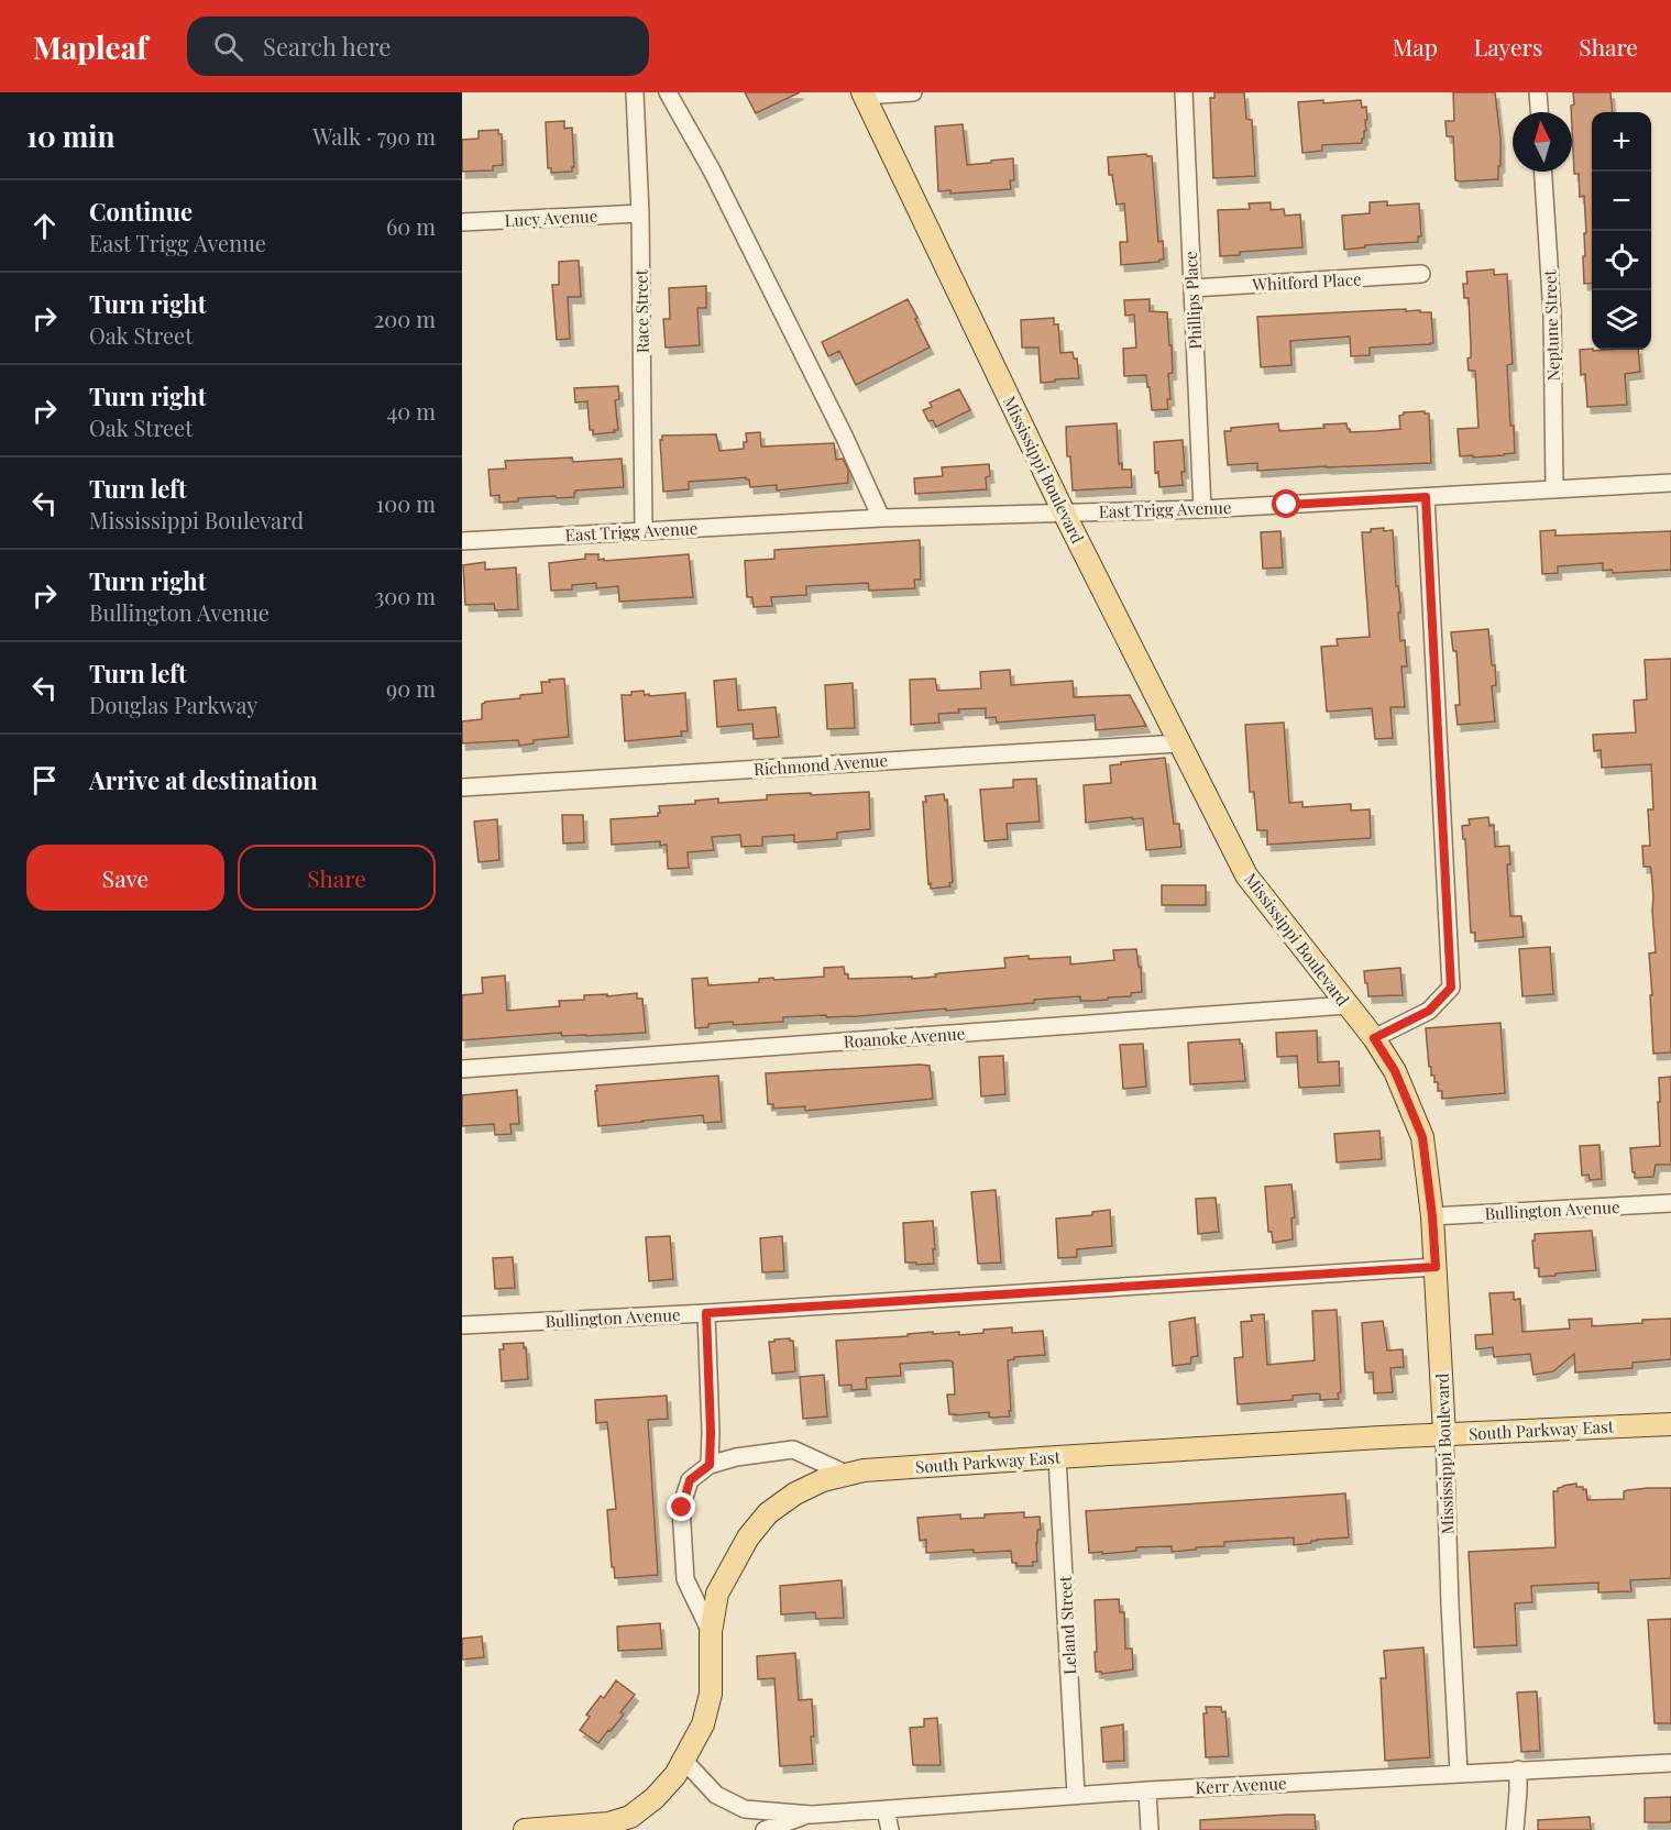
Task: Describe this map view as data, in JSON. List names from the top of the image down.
{
  "streets": {
    "main road": ["Mississippi Boulevard", "South Parkway East"],
    "street": [
      "Lucy Avenue",
      "Whitford Place",
      "Phillips Place",
      "Race Street",
      "Neptune Street",
      "East Trigg Avenue",
      "Richmond Avenue",
      "Roanoke Avenue",
      "Bullington Avenue",
      "Leland Street",
      "Kerr Avenue"
    ]
  },
  "crossings": [
    ["Lucy Avenue", "Race Street"],
    ["Whitford Place", "Phillips Place"],
    ["Phillips Place", "East Trigg Avenue"],
    ["Race Street", "East Trigg Avenue"],
    ["Neptune Street", "East Trigg Avenue"],
    ["Mississippi Boulevard", "East Trigg Avenue"],
    ["Mississippi Boulevard", "Richmond Avenue"],
    ["Mississippi Boulevard", "Roanoke Avenue"],
    ["Mississippi Boulevard", "Bullington Avenue"],
    ["Mississippi Boulevard", "South Parkway East"],
    ["Mississippi Boulevard", "Kerr Avenue"],
    ["South Parkway East", "Leland Street"],
    ["Leland Street", "Kerr Avenue"]
  ],
  "north": "top",
  "page": {
    "header": "Mapleaf",
    "search": "Search here",
    "nav": ["Map", "Layers", "Share"],
    "heading": ["10 min", "Walk · 790 m"],
    "map_buttons": ["+", "−"],
    "list": [
      ["Continue", "East Trigg Avenue", "60 m"],
      ["Turn right", "Oak Street", "200 m"],
      ["Turn right", "Oak Street", "40 m"],
      ["Turn left", "Mississippi Boulevard", "100 m"],
      ["Turn right", "Bullington Avenue", "300 m"],
      ["Turn left", "Douglas Parkway", "90 m"],
      "Arrive at destination"
    ],
    "buttons": ["Save", "Share"]
  }
}
